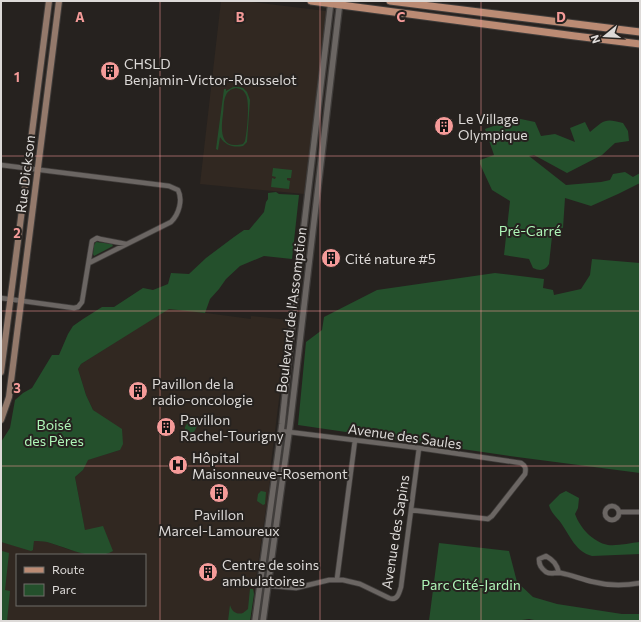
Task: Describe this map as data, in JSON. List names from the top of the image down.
{
  "streets": {
    "main road": ["Rue Dickson"],
    "street": ["Boulevard de l'Assomption", "Avenue des Saules", "Avenue des Sapins"]
  },
  "crossings": [
    ["Boulevard de l'Assomption", "Avenue des Saules"],
    ["Boulevard de l'Assomption", "Avenue des Sapins"],
    ["Avenue des Saules", "Avenue des Sapins"]
  ],
  "parks": ["Pré-Carré", "Boisé des Pères", "Parc Cité-Jardin"],
  "places": {
    "building": [
      "CHSLD Benjamin-Victor-Rousselot",
      "Le Village Olympique",
      "Cité nature #5",
      "Pavillon de la radio-oncologie",
      "Pavillon Rachel-Tourigny",
      "Pavillon Marcel-Lamoureux",
      "Centre de soins ambulatoires"
    ],
    "hospital": ["Hôpital Maisonneuve-Rosemont"]
  },
  "legend": ["Route", "Parc"],
  "north": "left",
  "grid": {
    "columns": [
      "A",
      "B",
      "C",
      "D"
    ],
    "rows": ["1", "2", "3"]
  }
}
